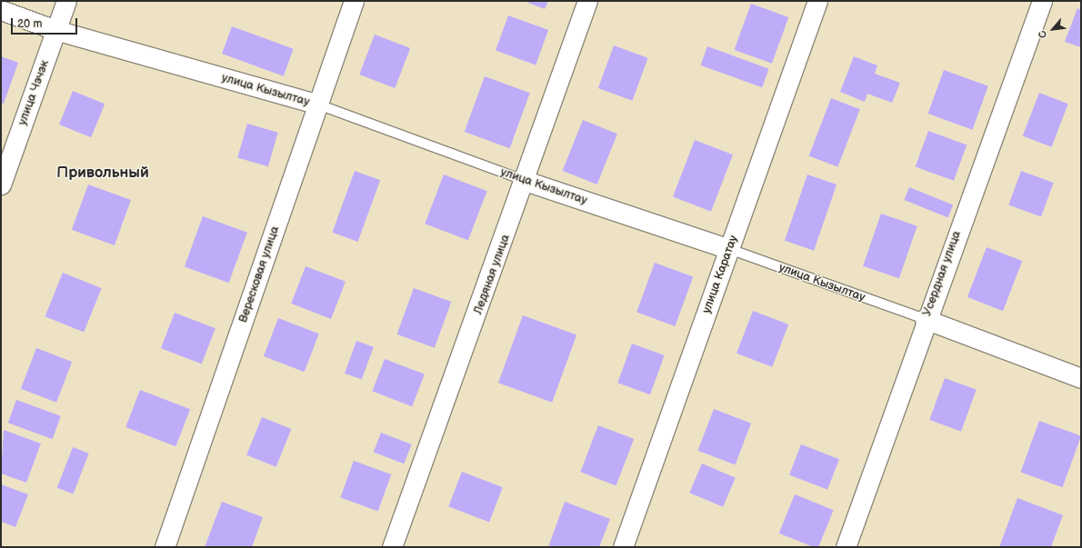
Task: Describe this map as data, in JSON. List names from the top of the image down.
{
  "streets": {
    "street": [
      "улица Кызылтау",
      "улица Чэчэк",
      "Усердная улица",
      "Вересковая улица",
      "Ледяная улица",
      "улица Каратау"
    ]
  },
  "crossings": [
    ["улица Кызылтау", "улица Чэчэк"],
    ["улица Кызылтау", "Усердная улица"],
    ["улица Кызылтау", "Вересковая улица"],
    ["улица Кызылтау", "Ледяная улица"],
    ["улица Кызылтау", "улица Каратау"]
  ],
  "districts": ["Привольный"],
  "scale_bar": "20 m",
  "north": "bottom left"
}
